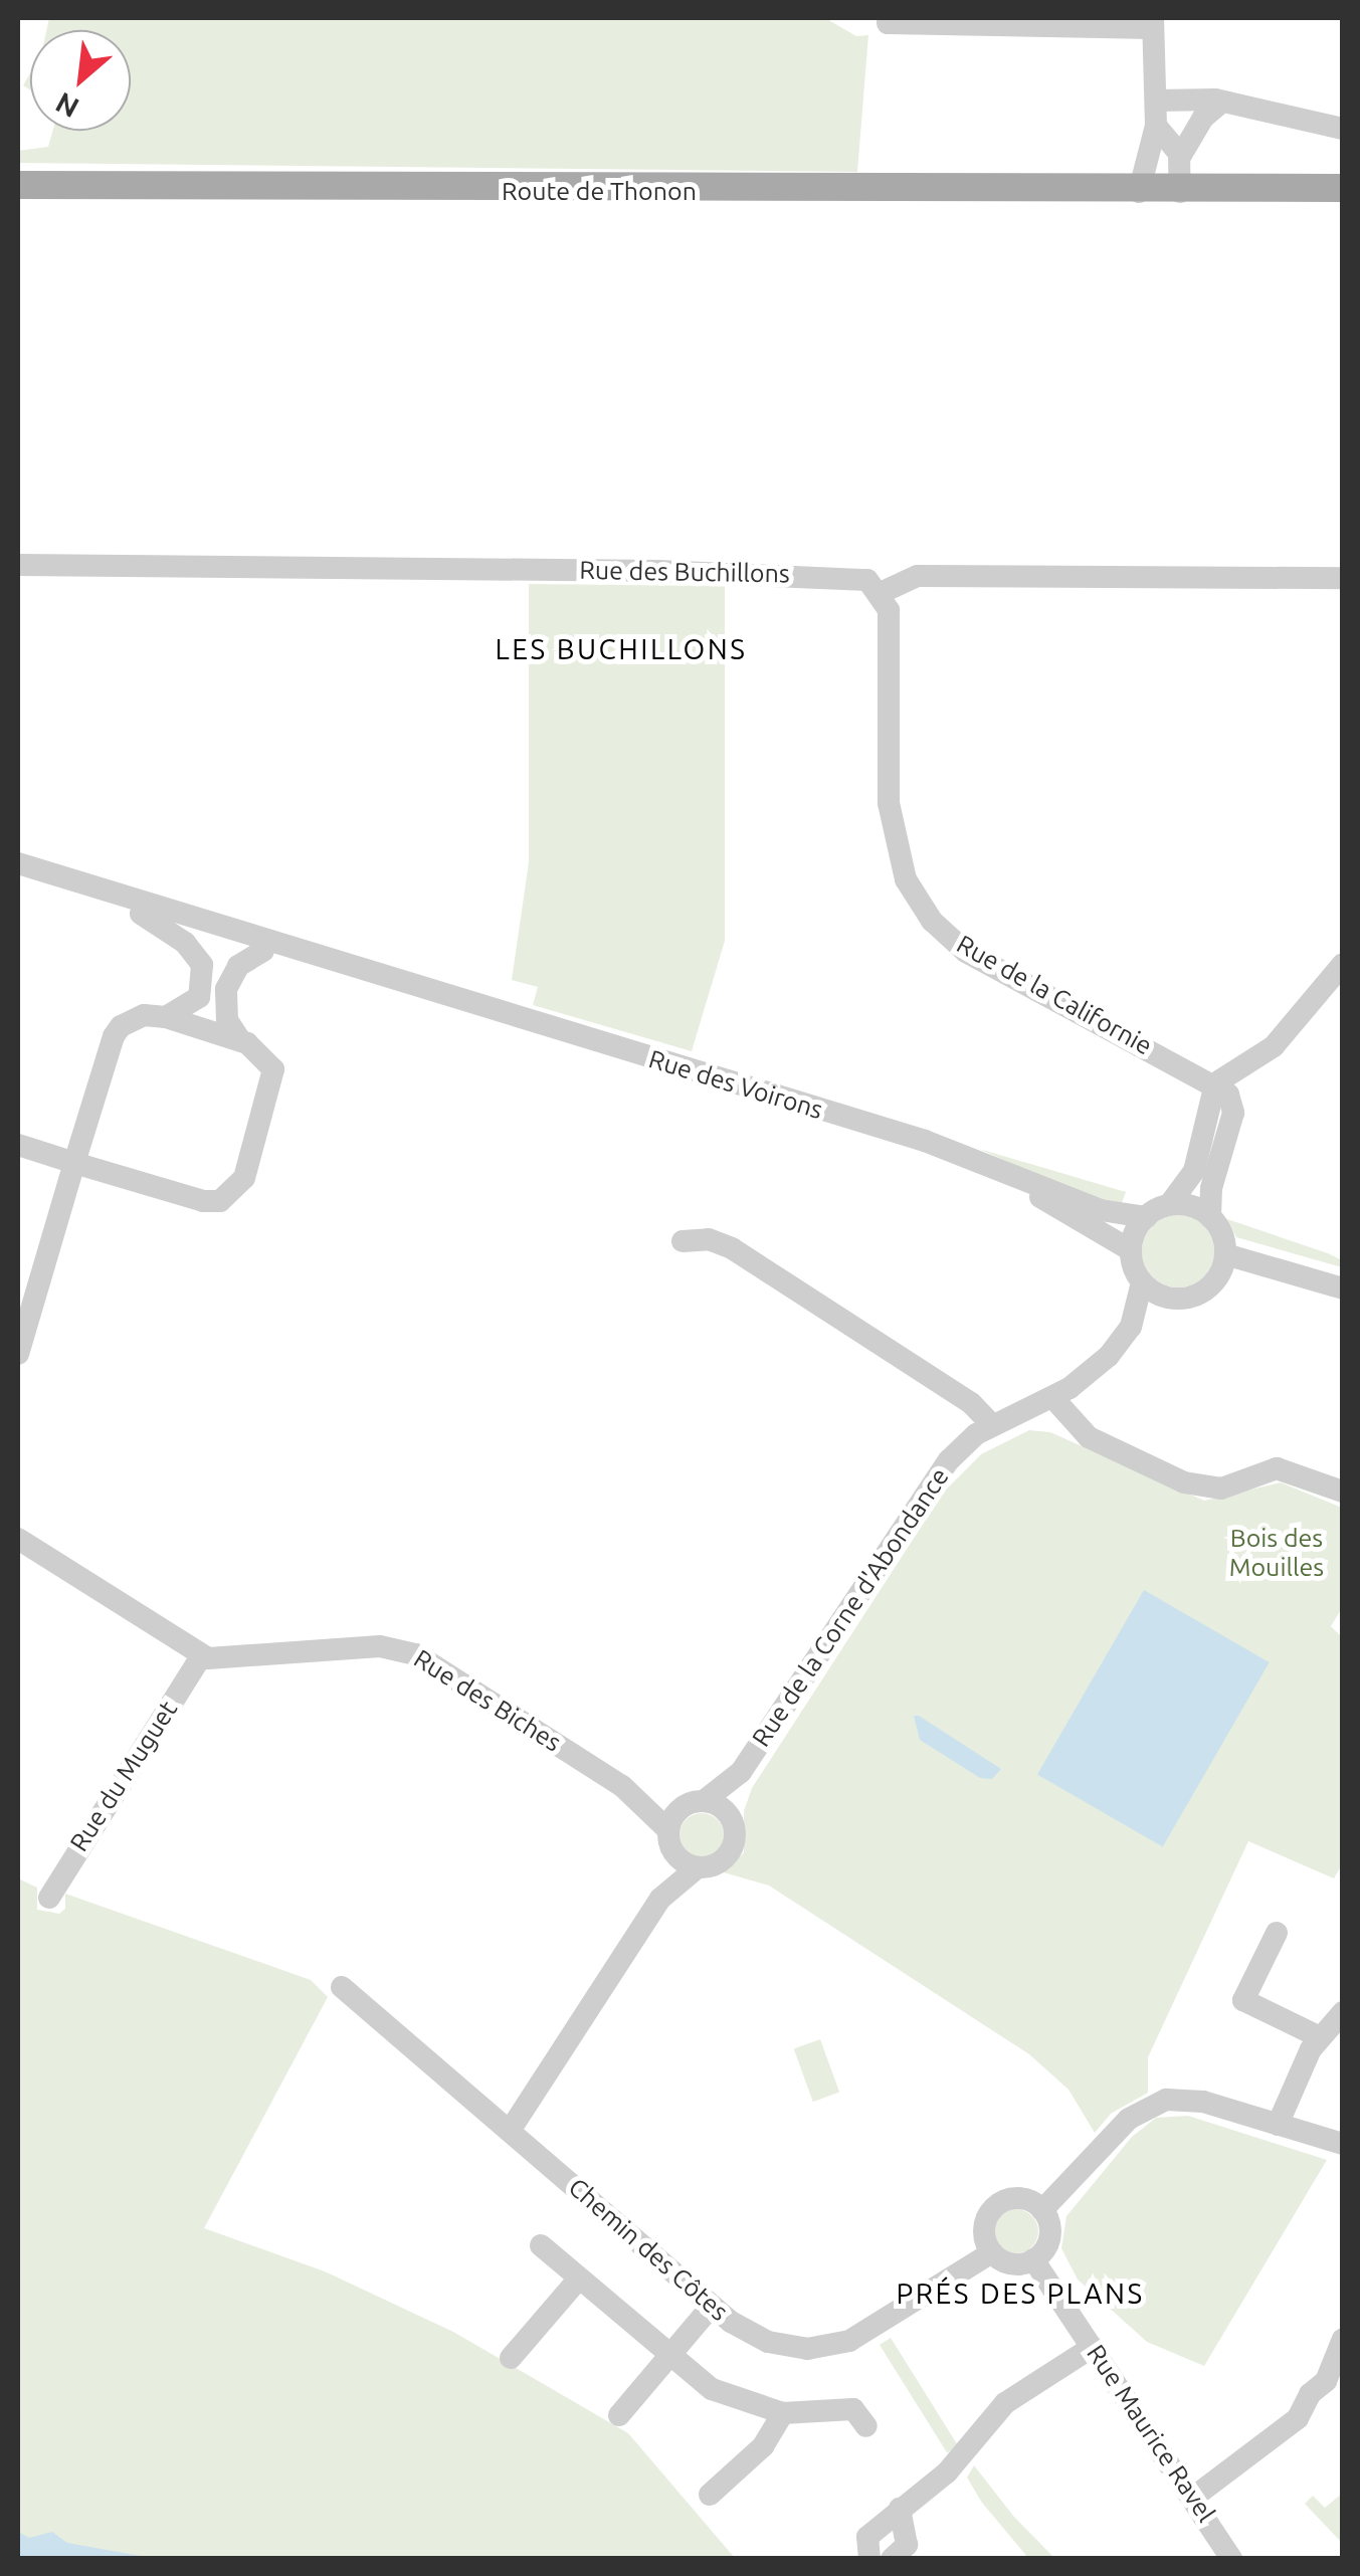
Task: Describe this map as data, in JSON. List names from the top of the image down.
{
  "streets": {
    "main road": ["Route de Thonon"],
    "street": [
      "Rue des Buchillons",
      "Rue de la Californie",
      "Rue des Voirons",
      "Rue de la Corne d'Abondance",
      "Rue des Biches",
      "Rue du Muguet",
      "Chemin des Côtes",
      "Rue Maurice Ravel"
    ]
  },
  "crossings": [
    ["Rue des Buchillons", "Rue de la Californie"],
    ["Rue des Voirons", "Rue de la Corne d'Abondance"],
    ["Rue de la Corne d'Abondance", "Rue des Biches"],
    ["Rue des Biches", "Rue du Muguet"],
    ["Chemin des Côtes", "Rue Maurice Ravel"]
  ],
  "districts": ["LES BUCHILLONS", "PRÉS DES PLANS"],
  "parks": ["Bois des Mouilles"],
  "north": "bottom left"
}
